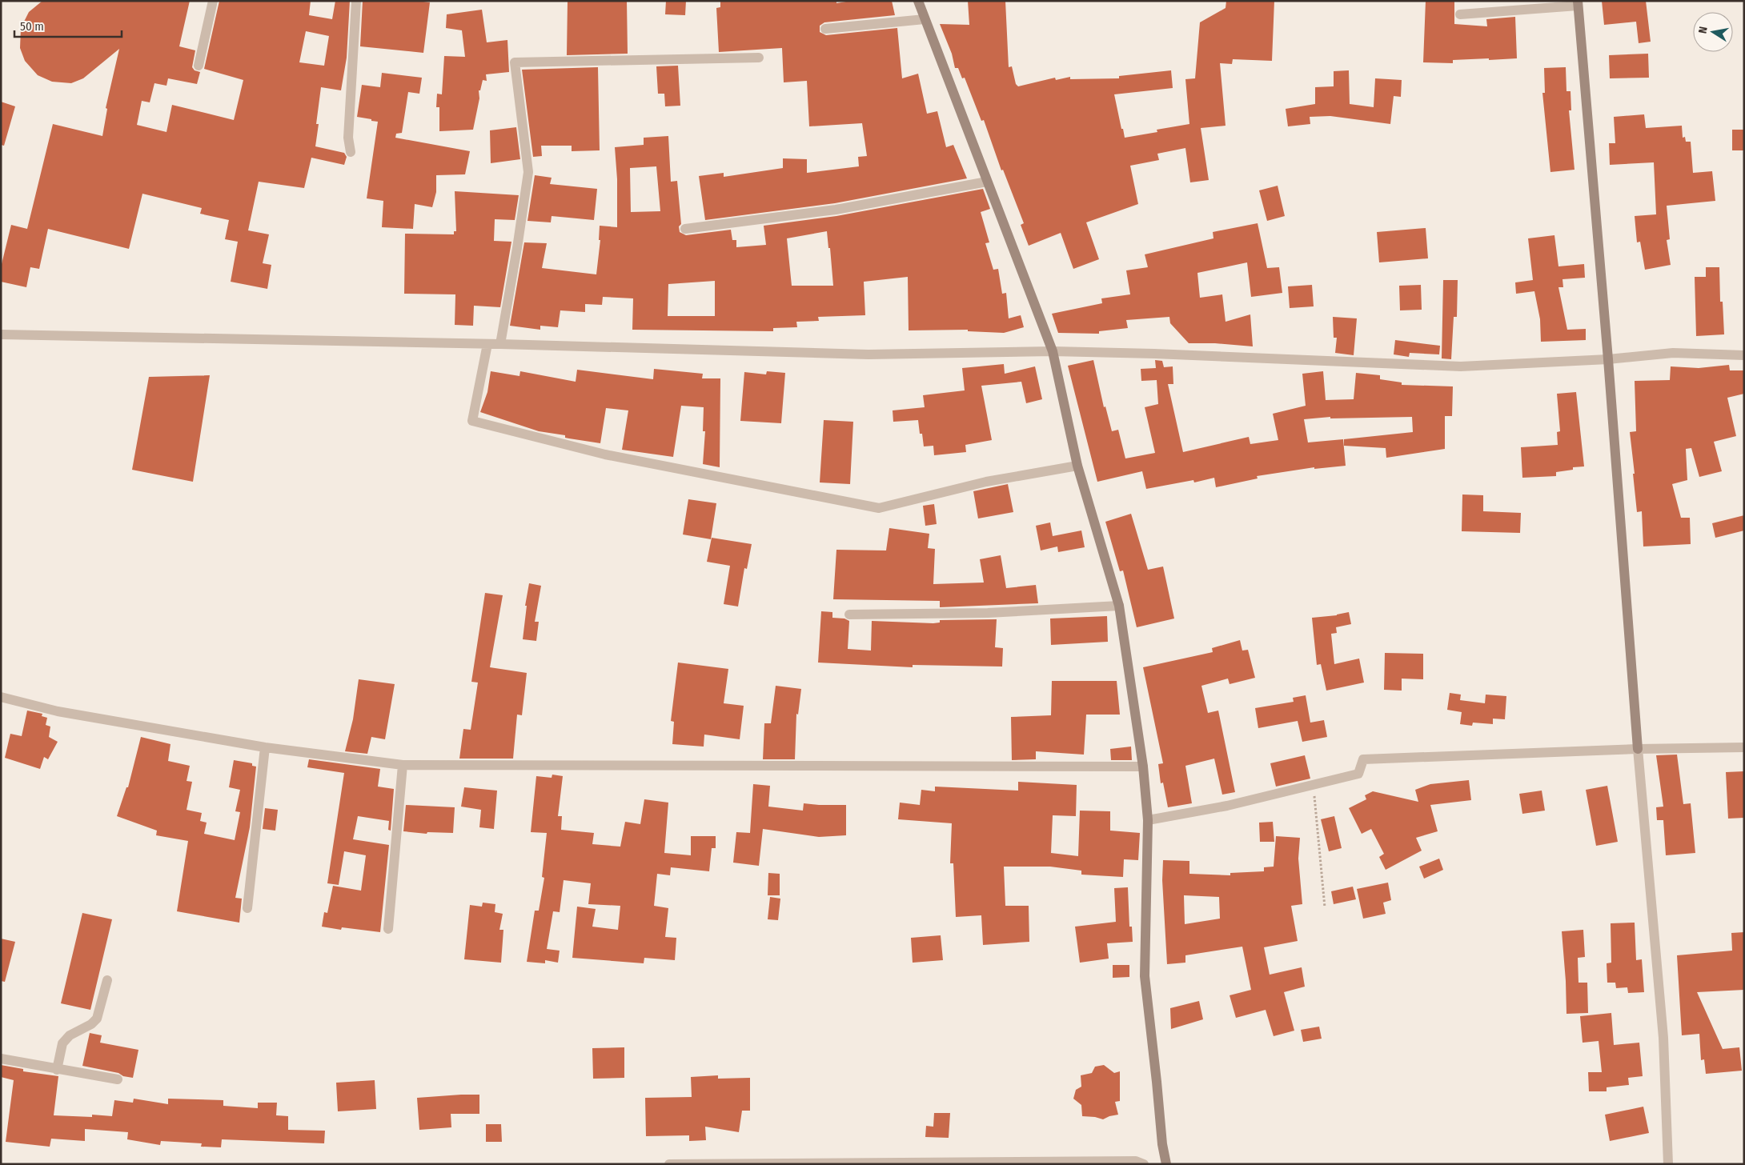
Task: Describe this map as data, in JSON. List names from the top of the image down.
{
  "scale_bar": "50 m",
  "north": "left"
}
